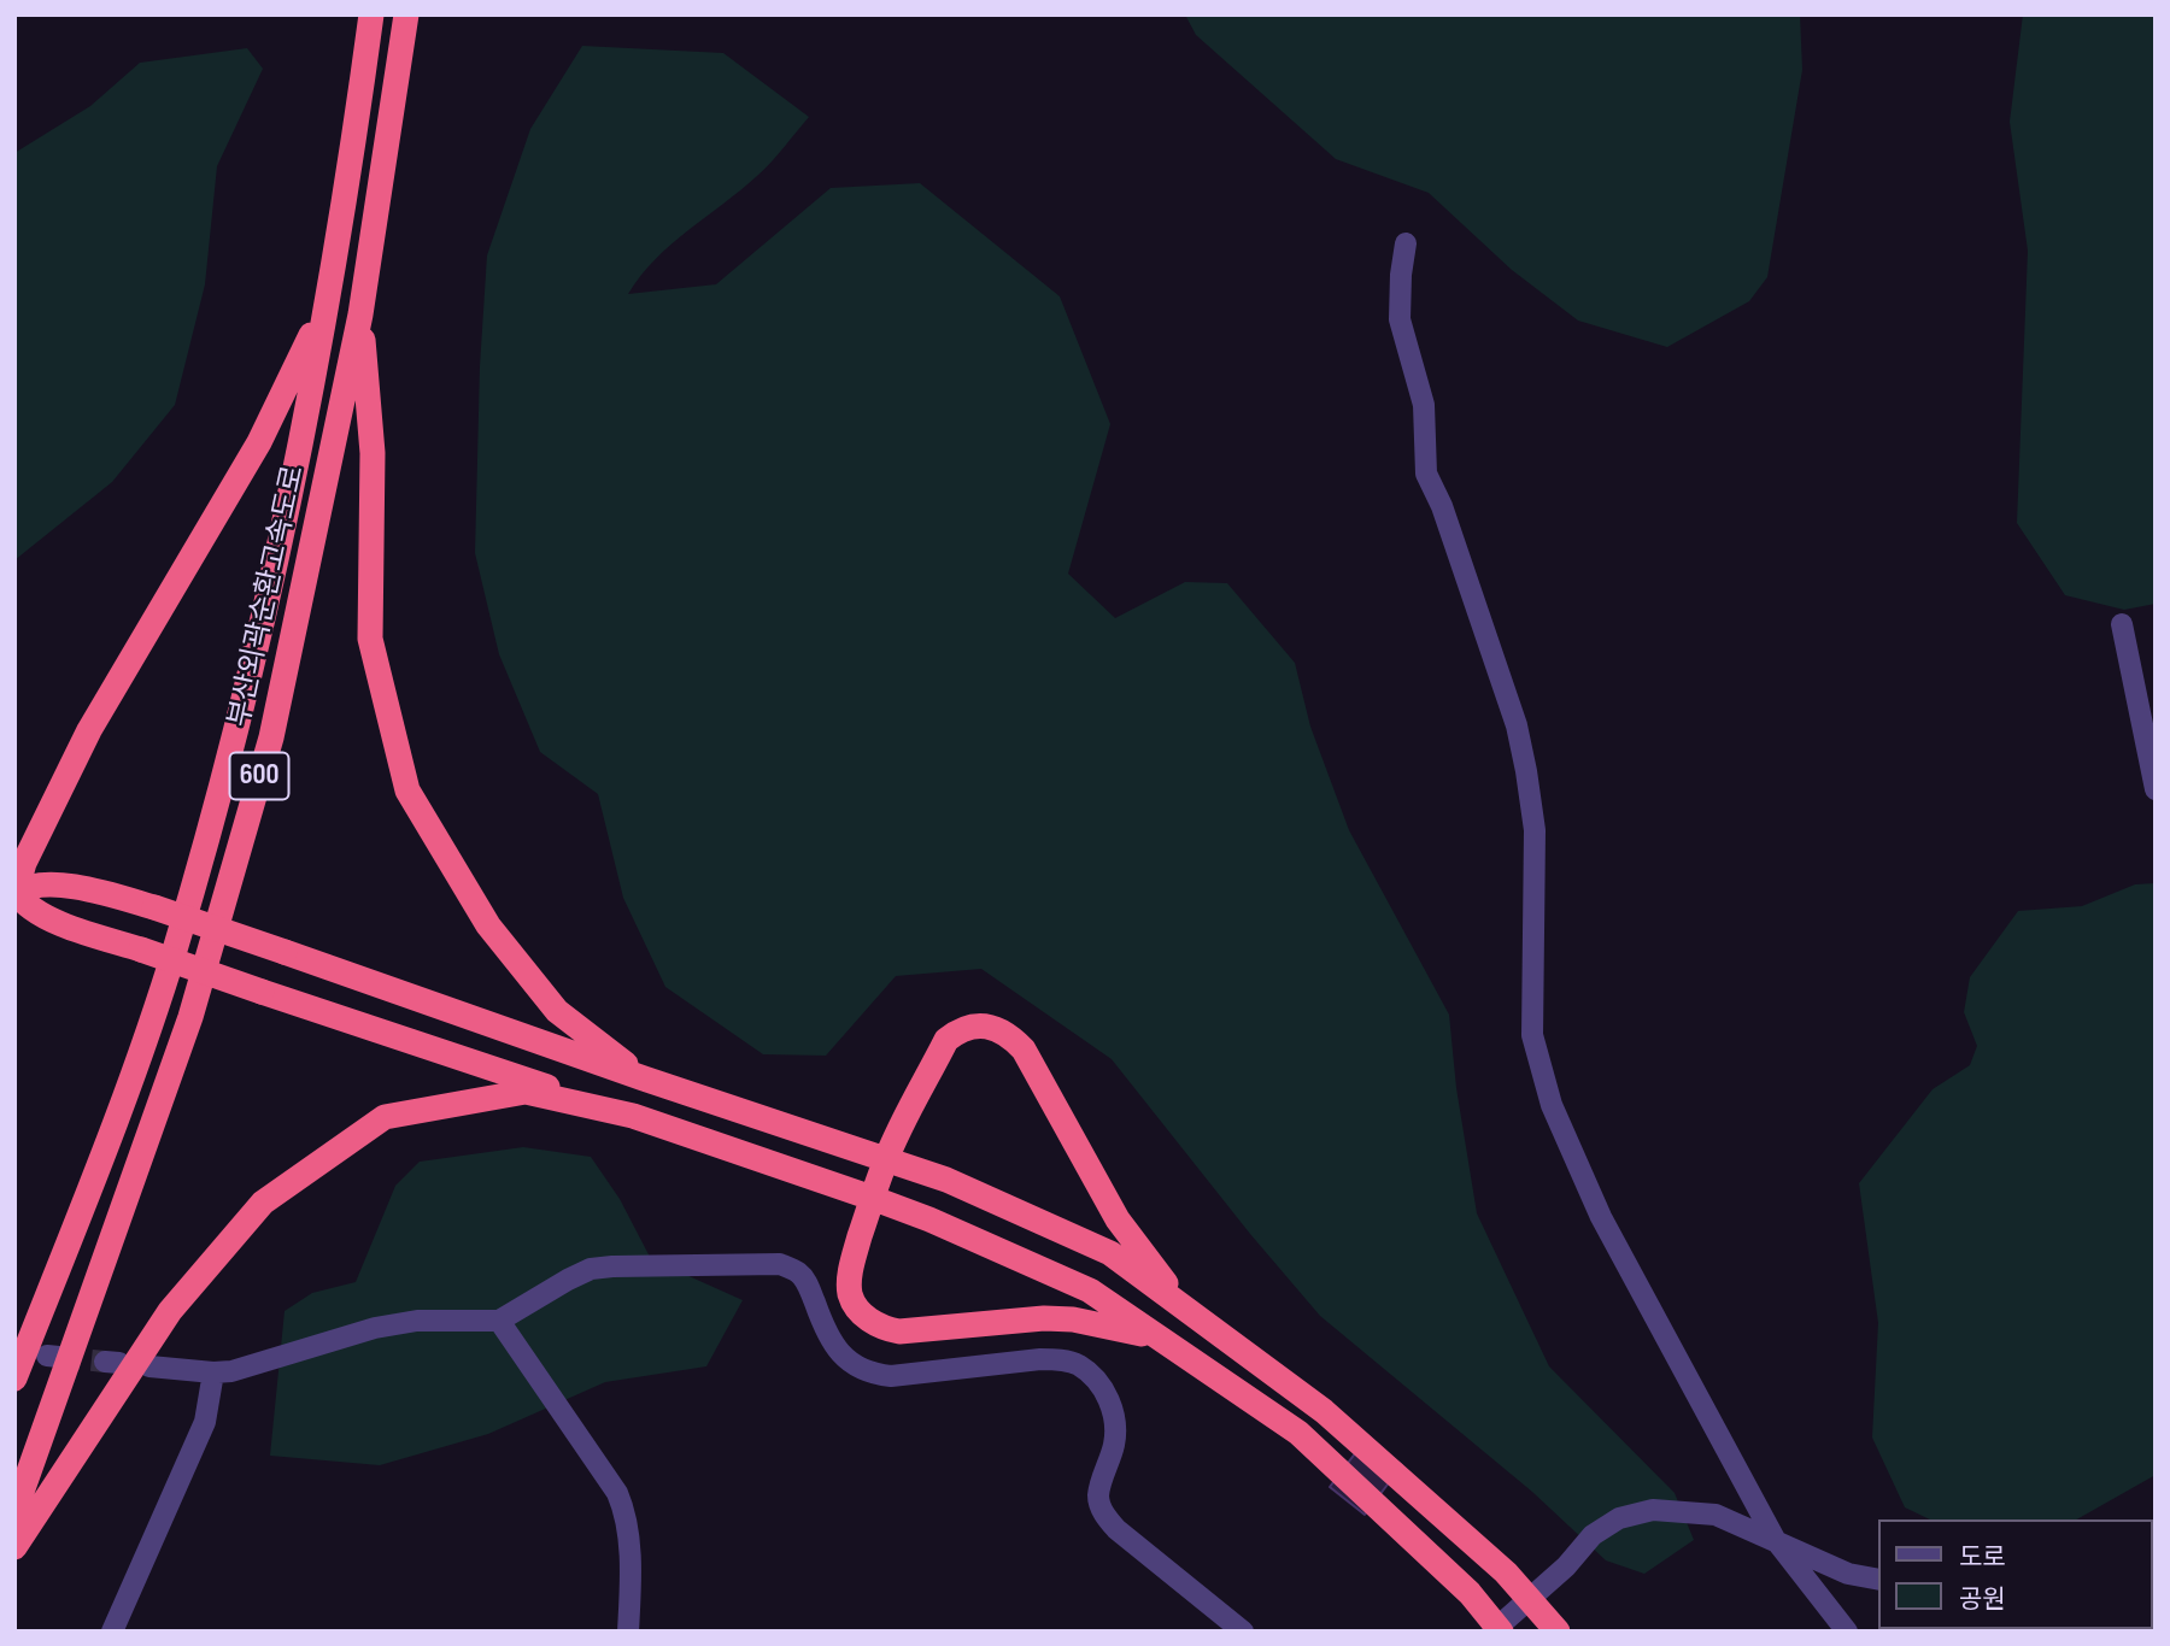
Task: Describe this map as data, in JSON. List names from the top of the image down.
{
  "streets": {
    "highway": ["부산외곽순환고속도로", "600"]
  },
  "legend": ["도로", "공원"]
}
